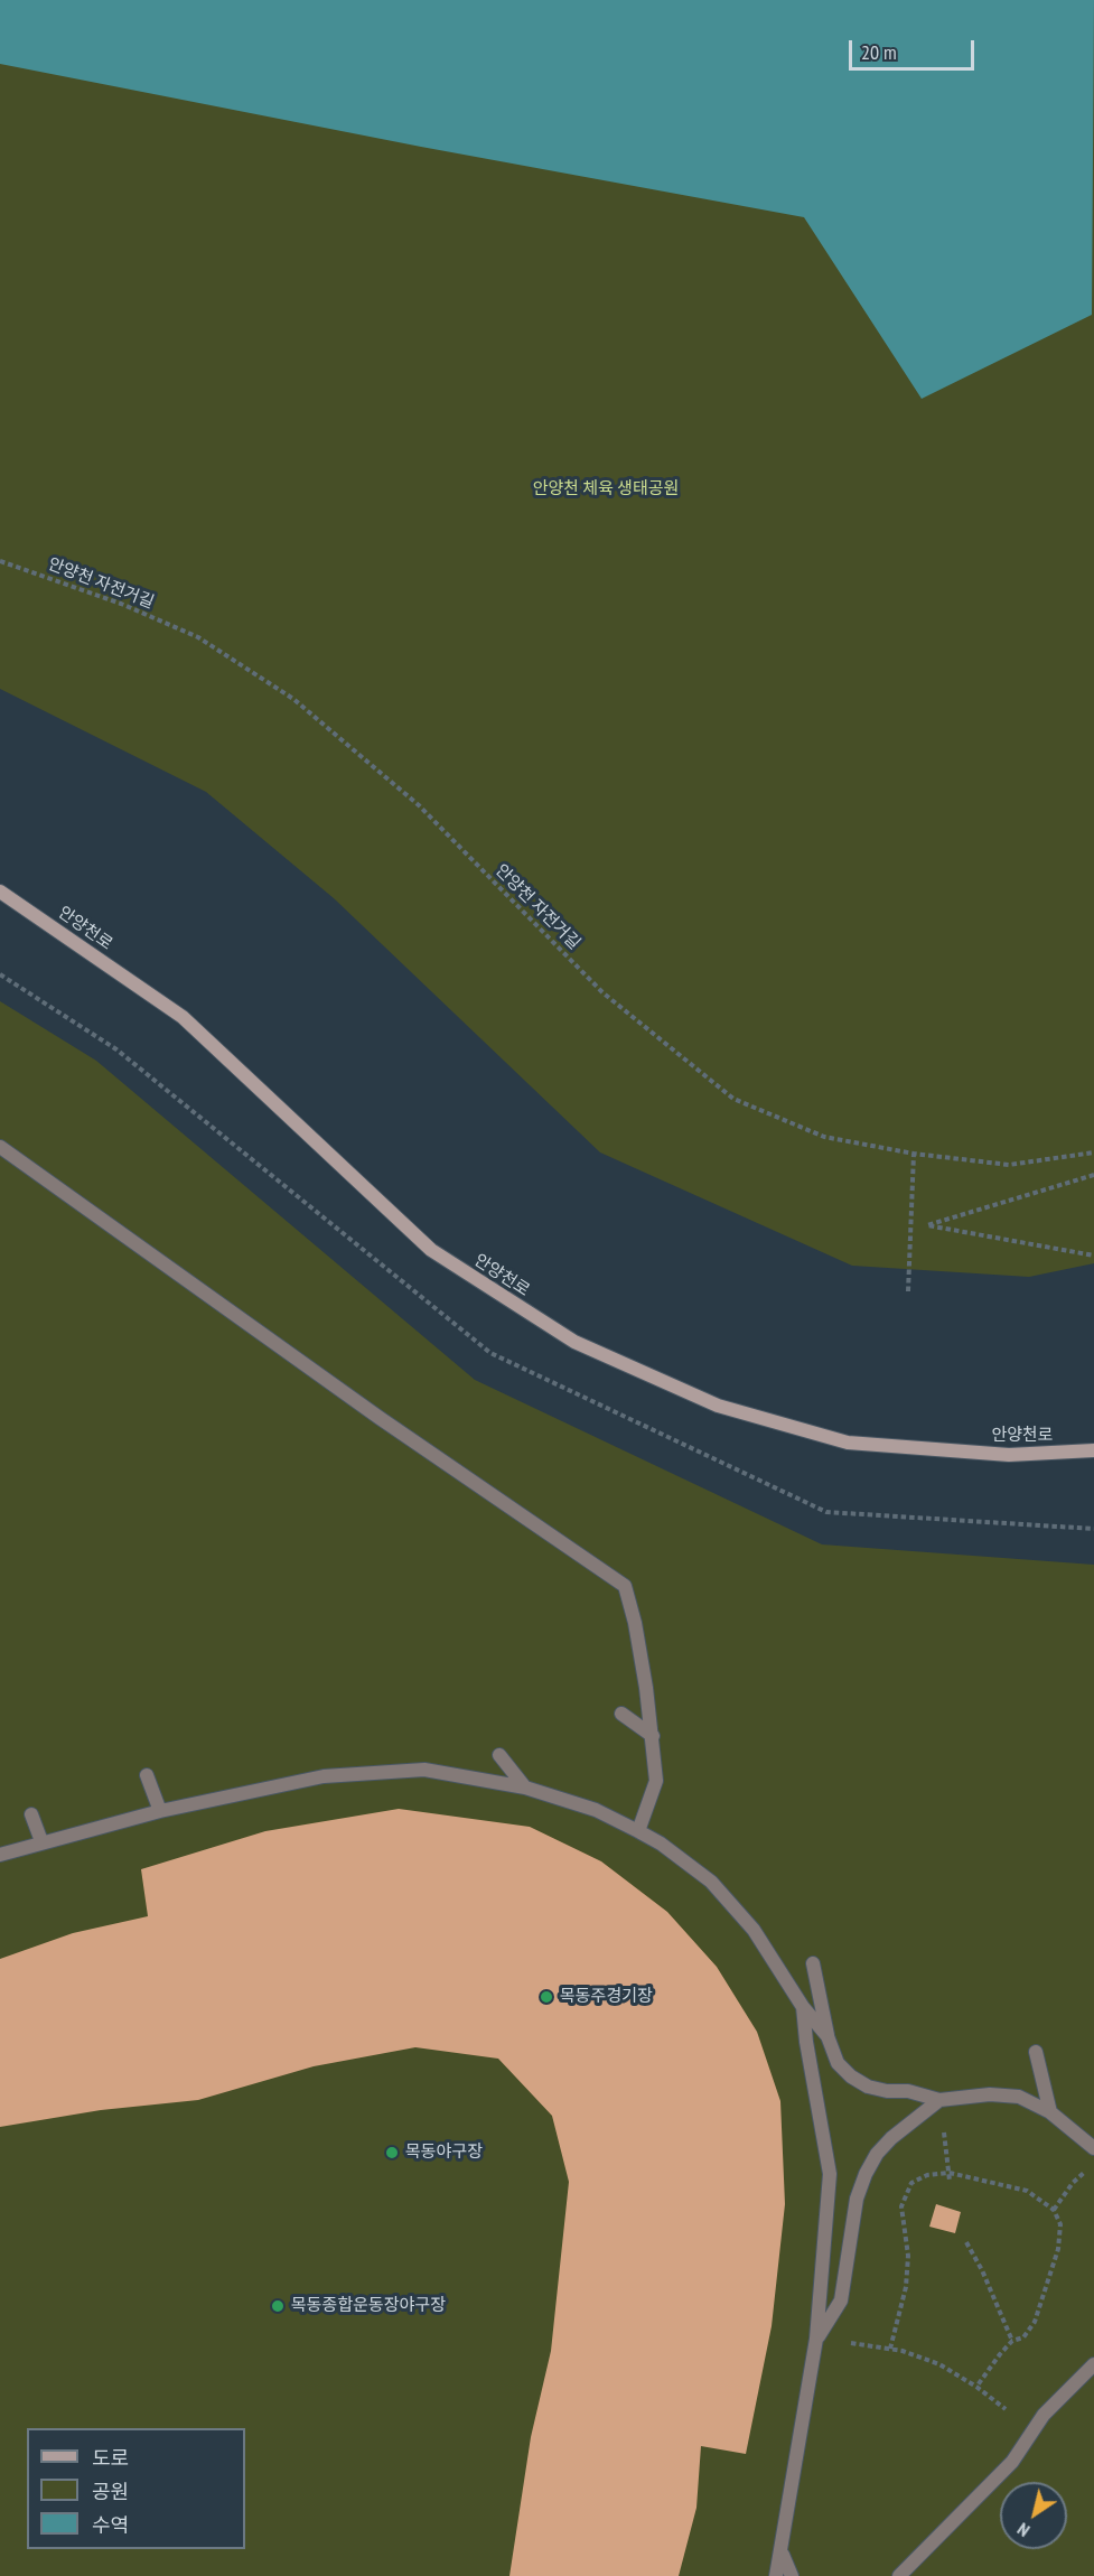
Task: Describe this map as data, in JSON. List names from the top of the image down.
{
  "streets": {
    "main road": ["안양천로"],
    "path": ["안양천 자전거길"]
  },
  "parks": ["안양천 체육 생태공원"],
  "places": ["목동주경기장", "목동야구장", "목동종합운동장야구장"],
  "legend": ["도로", "공원", "수역"],
  "scale_bar": "20 m",
  "north": "bottom left"
}
